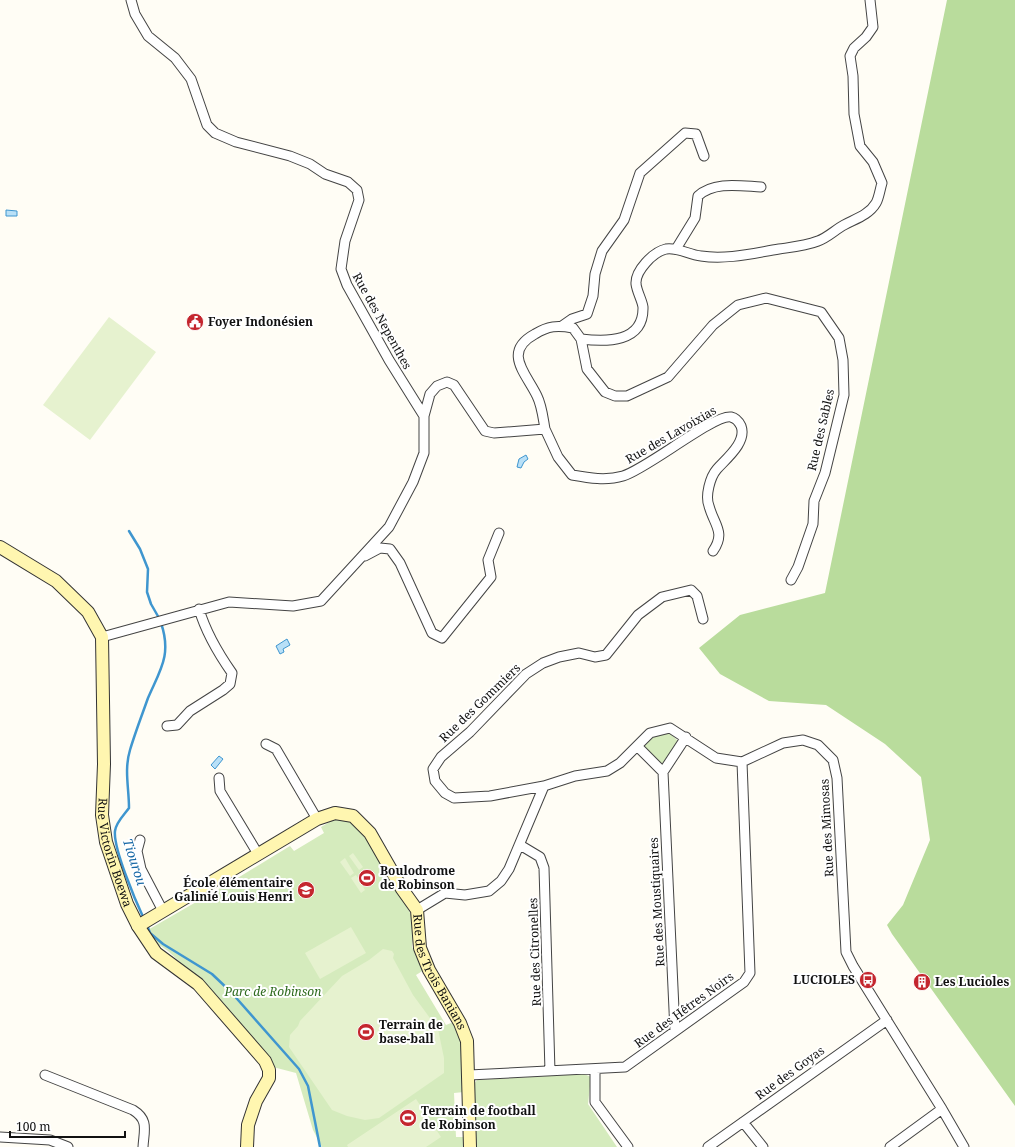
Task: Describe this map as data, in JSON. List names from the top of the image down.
{
  "streets": {
    "street": [
      "Rue des Nepenthes",
      "Rue des Sables",
      "Rue des Lavoixias",
      "Rue des Gommiers",
      "Rue des Mimosas",
      "Rue Victorin Boewa",
      "Rue des Moustiquaires",
      "Rue des Citronelles",
      "Rue des Trois Banians",
      "Rue des Hêtres Noirs",
      "Rue des Goyas"
    ]
  },
  "crossings": [
    ["Rue des Mimosas", "Rue des Hêtres Noirs"],
    ["Rue des Mimosas", "Rue des Goyas"],
    ["Rue Victorin Boewa", "Rue des Trois Banians"],
    ["Rue des Moustiquaires", "Rue des Hêtres Noirs"],
    ["Rue des Citronelles", "Rue des Hêtres Noirs"],
    ["Rue des Trois Banians", "Rue des Hêtres Noirs"]
  ],
  "water": ["Tiourou"],
  "parks": ["Parc de Robinson"],
  "places": {
    "public building": ["Foyer Indonésien"],
    "sports": ["Boulodrome de Robinson", "Terrain de base-ball", "Terrain de football de Robinson"],
    "school or university": ["École élémentaire Galinié Louis Henri"],
    "bus stop": ["LUCIOLES"],
    "building": ["Les Lucioles"]
  },
  "scale_bar": "100 m"
}
